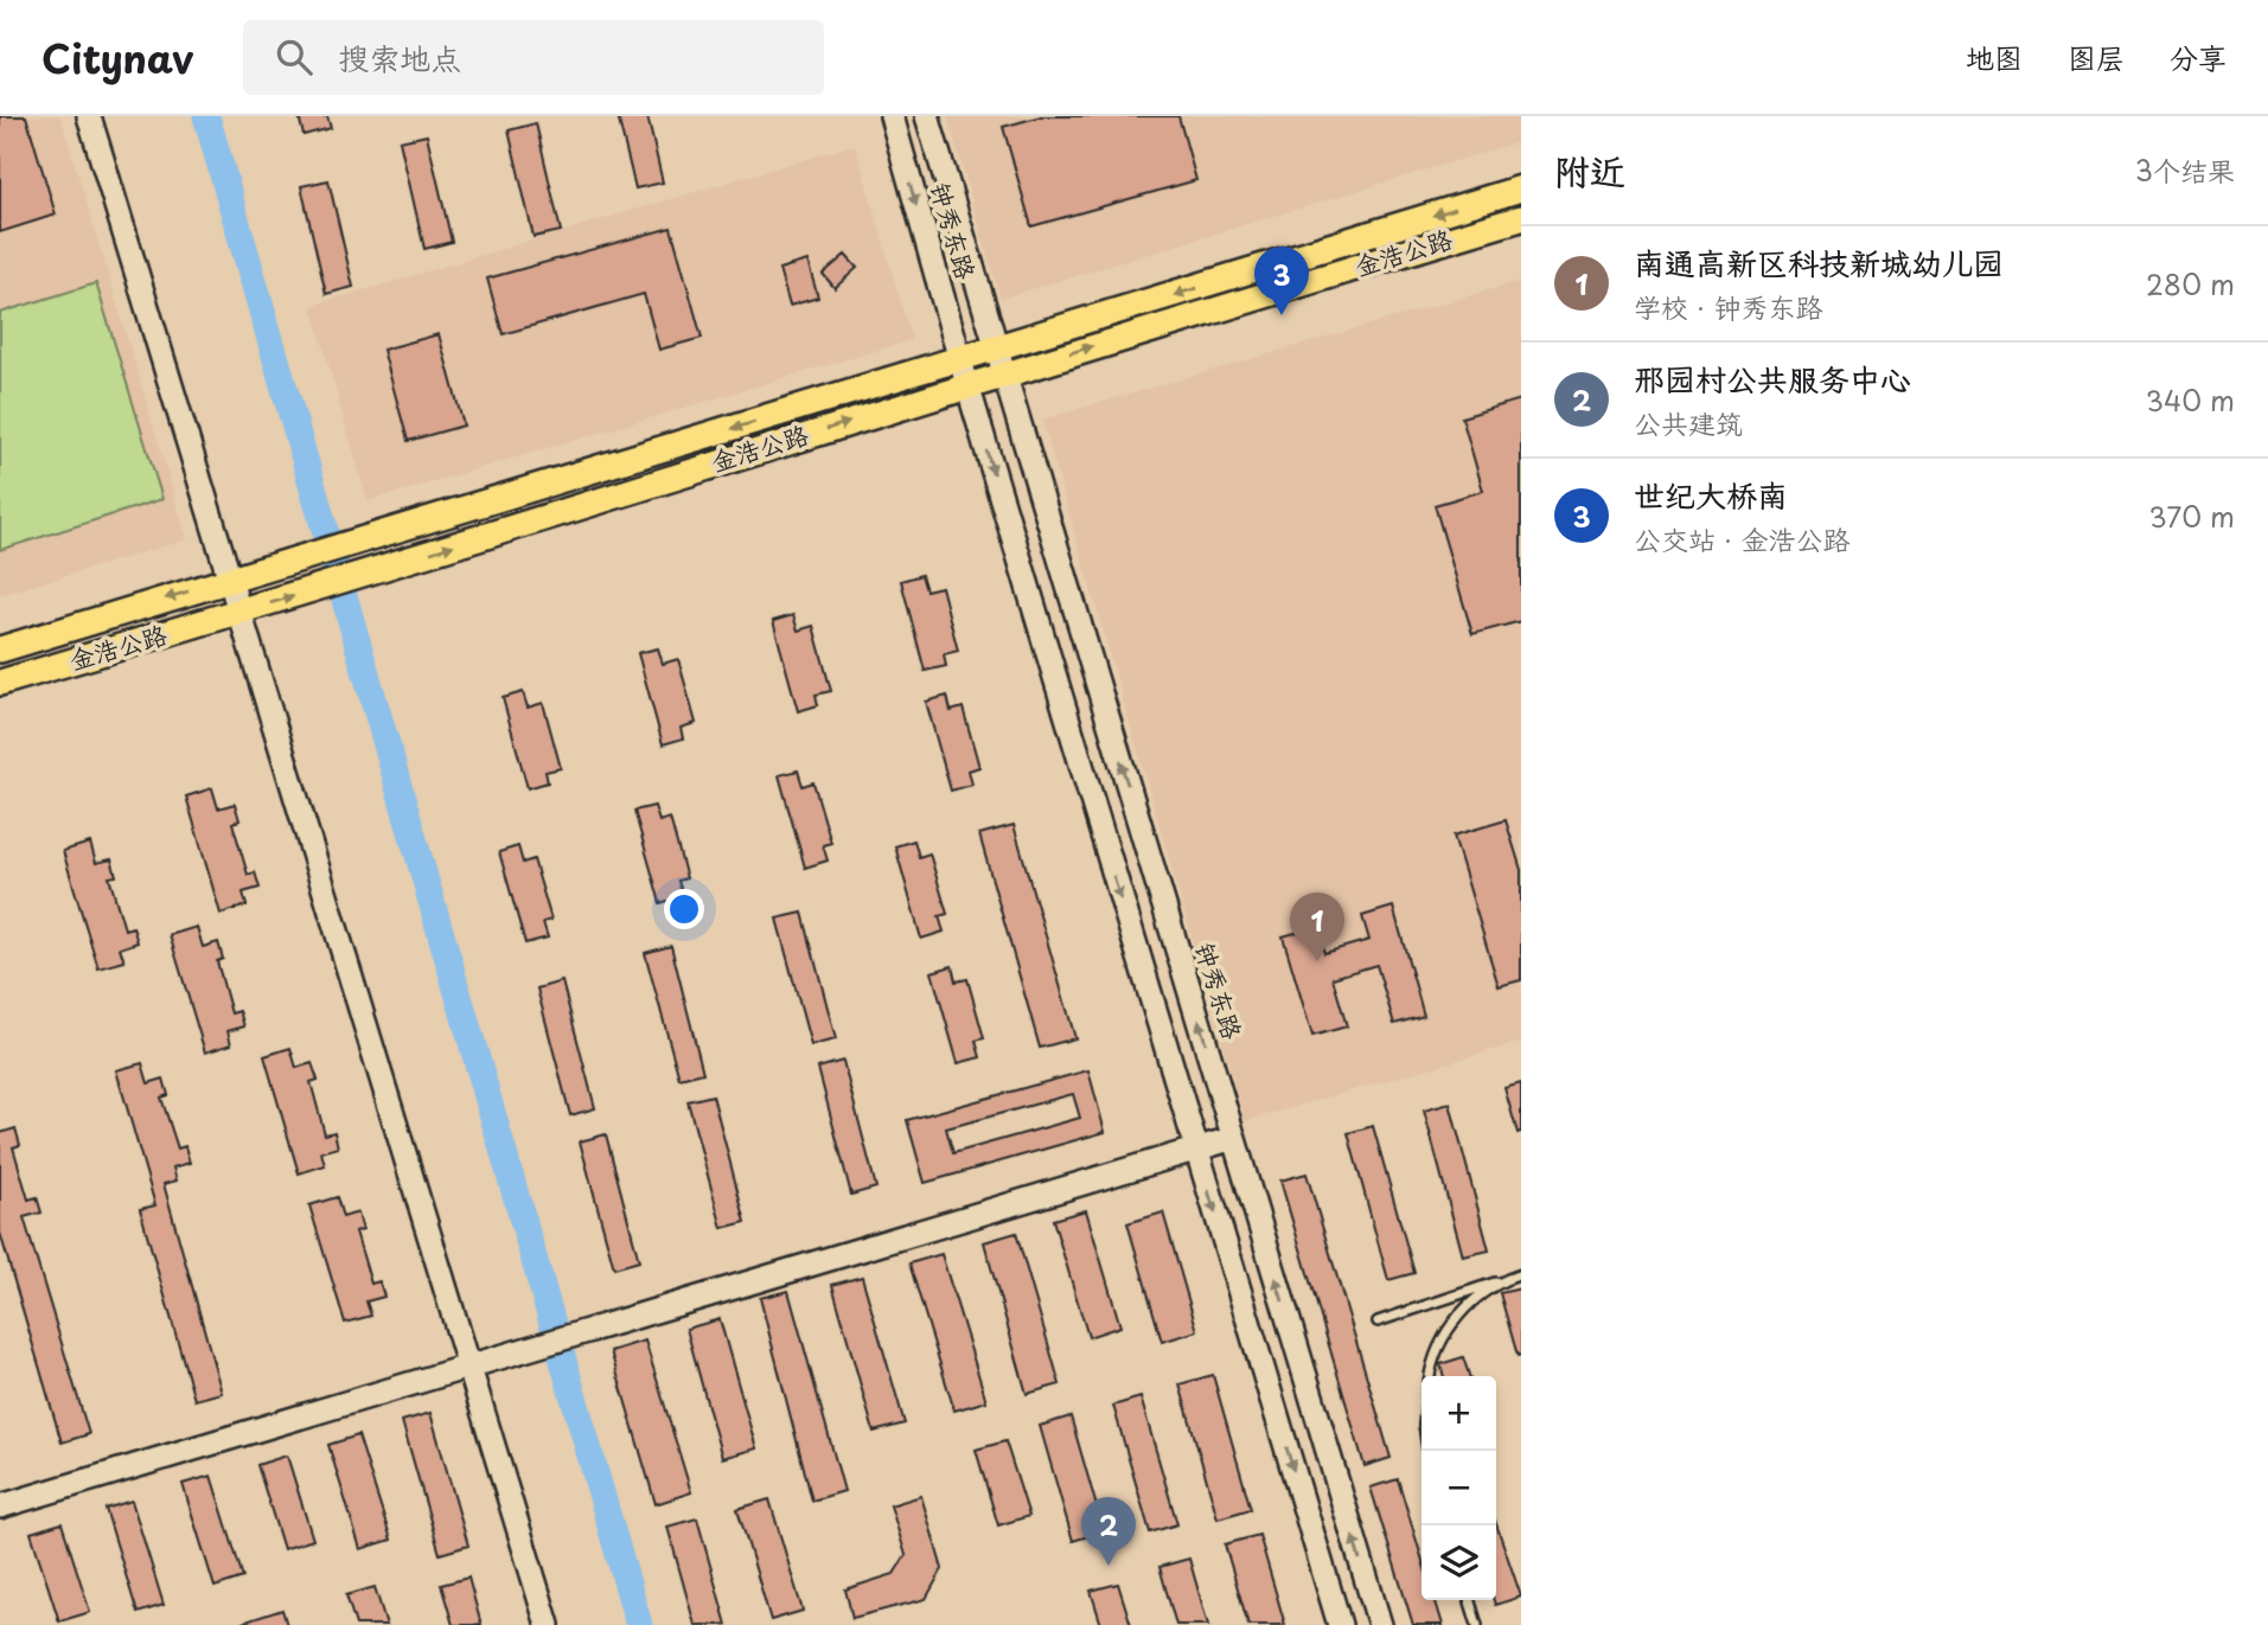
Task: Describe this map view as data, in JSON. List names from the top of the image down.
{
  "streets": {
    "main road": ["钟秀东路", "金浩公路"]
  },
  "crossings": [
    ["钟秀东路", "金浩公路"]
  ],
  "page": {
    "header": "Citynav",
    "search": "搜索地点",
    "nav": ["地图", "图层", "分享"],
    "heading": ["附近", "3个结果"],
    "list": [
      {
        "mark": "1",
        "name": "南通高新区科技新城幼儿园",
        "note": "学校 · 钟秀东路",
        "value": "280 m"
      },
      {
        "mark": "2",
        "name": "邢园村公共服务中心",
        "note": "公共建筑",
        "value": "340 m"
      },
      {
        "mark": "3",
        "name": "世纪大桥南",
        "note": "公交站 · 金浩公路",
        "value": "370 m"
      }
    ],
    "pins": ["3", "1", "2"],
    "map_buttons": ["+", "−"]
  }
}
